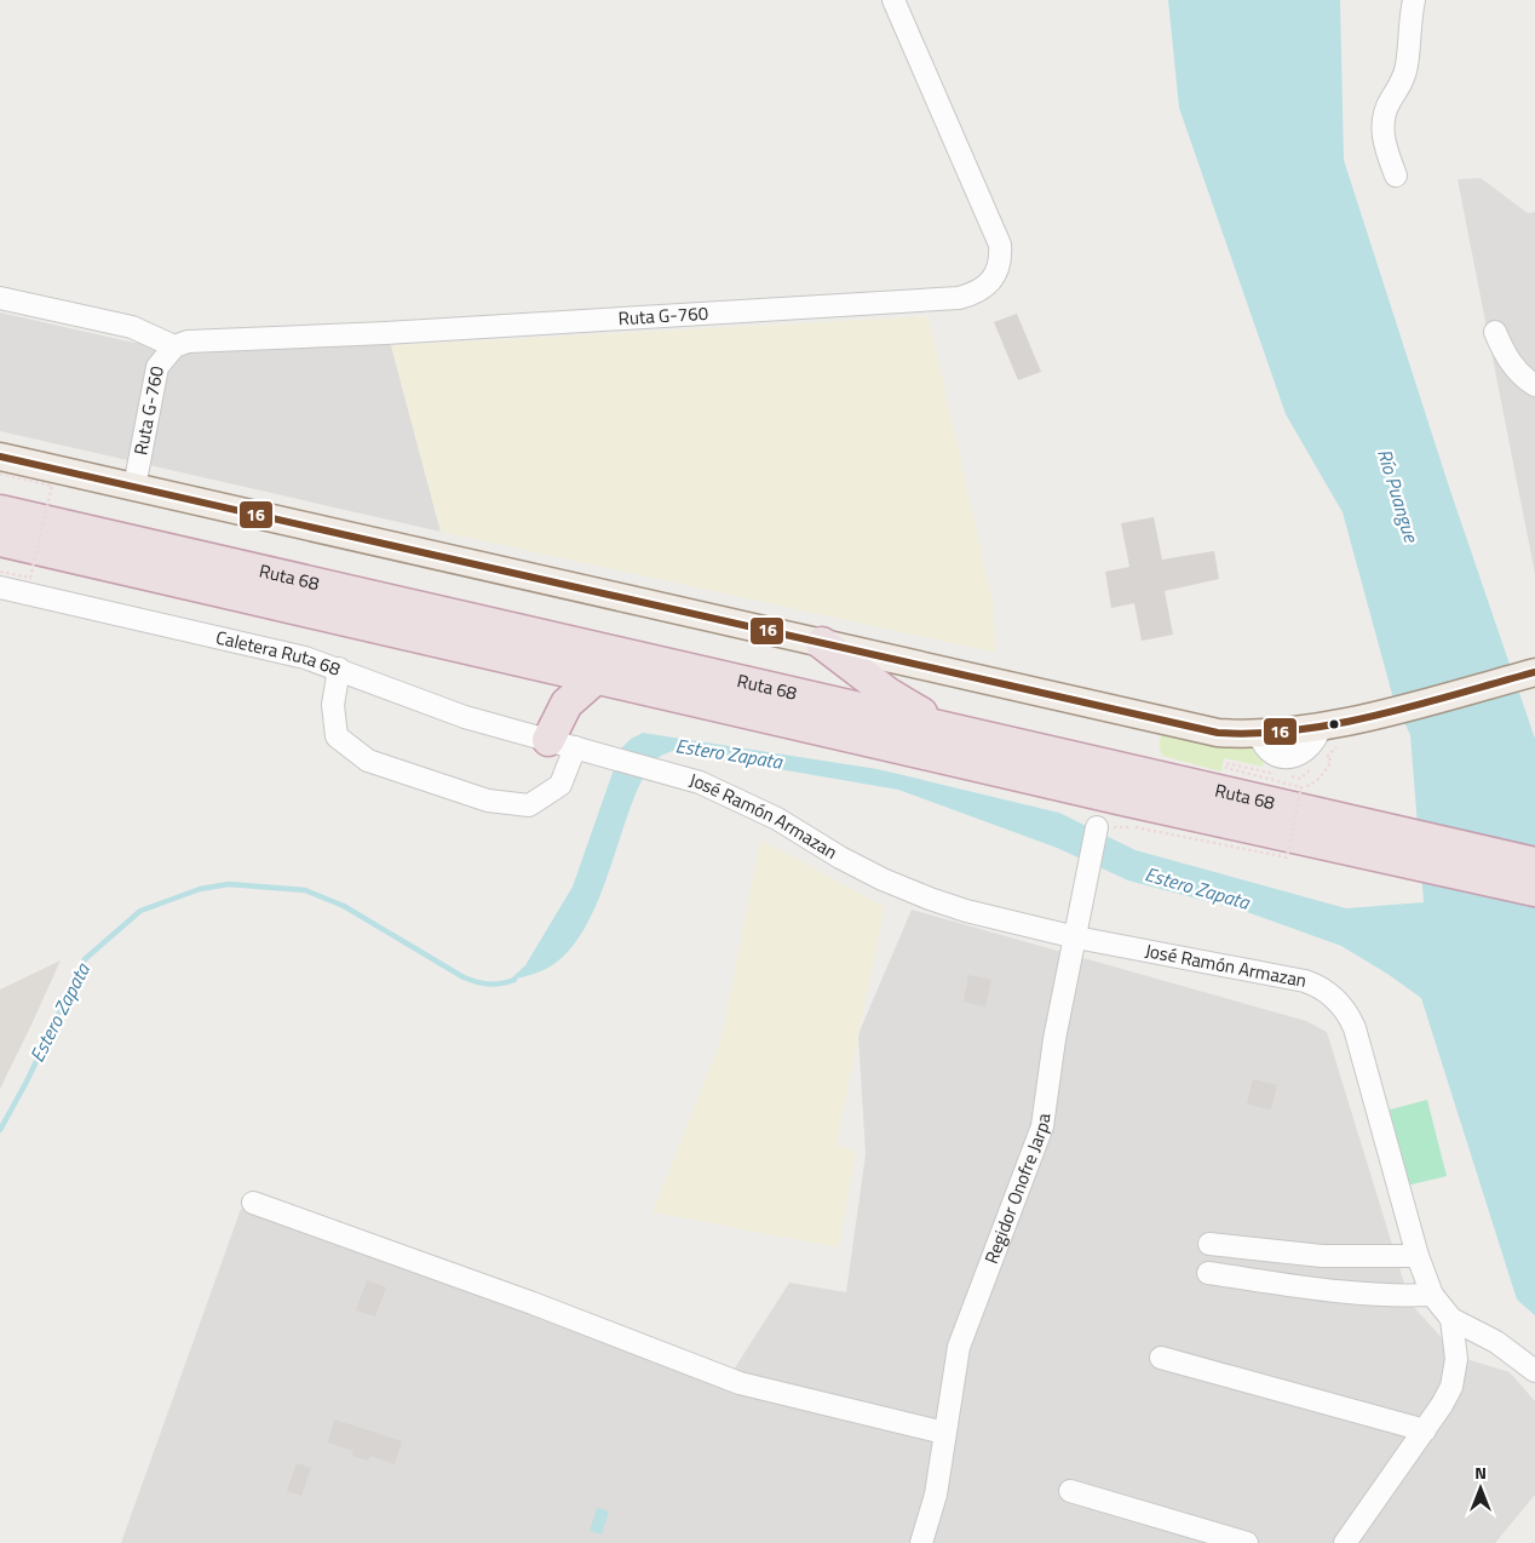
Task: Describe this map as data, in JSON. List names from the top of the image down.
{
  "streets": {
    "highway": ["Ruta 68"],
    "street": [
      "Ruta G-760",
      "Caletera Ruta 68",
      "José Ramón Armazan",
      "Regidor Onofre Jarpa"
    ]
  },
  "crossings": [
    ["Caletera Ruta 68", "José Ramón Armazan"],
    ["José Ramón Armazan", "Regidor Onofre Jarpa"]
  ],
  "water": ["Río Puangue", "Estero Zapata"],
  "lines": ["transit line 16"],
  "north": "top"
}
